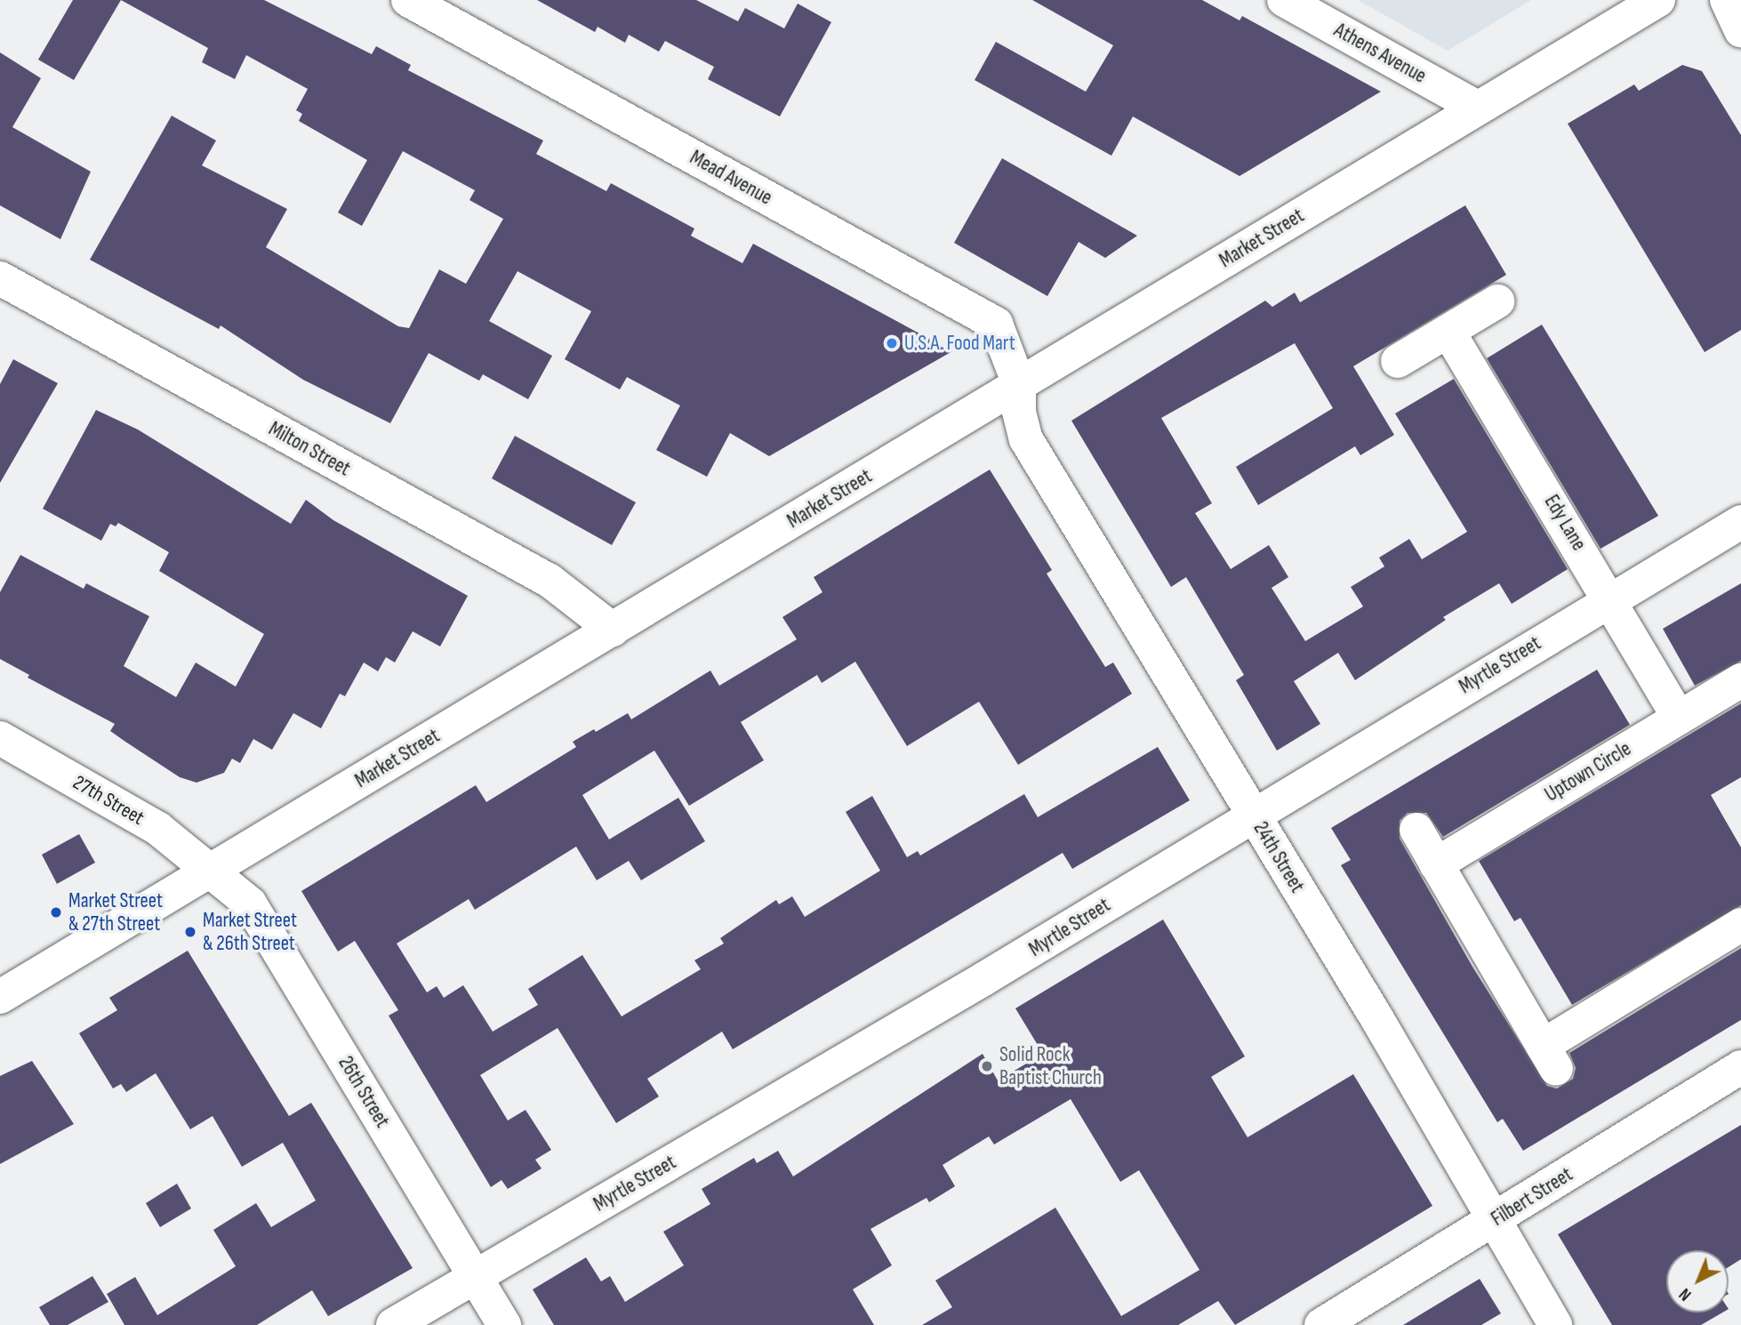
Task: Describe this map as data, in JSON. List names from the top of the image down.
{
  "streets": {
    "street": [
      "Athens Avenue",
      "Mead Avenue",
      "Market Street",
      "Milton Street",
      "Edy Lane",
      "Myrtle Street",
      "Uptown Circle",
      "27th Street",
      "24th Street",
      "26th Street",
      "Filbert Street"
    ]
  },
  "crossings": [
    ["Athens Avenue", "Market Street"],
    ["Mead Avenue", "Market Street"],
    ["Mead Avenue", "24th Street"],
    ["Market Street", "Milton Street"],
    ["Market Street", "27th Street"],
    ["Market Street", "24th Street"],
    ["Market Street", "26th Street"],
    ["Edy Lane", "Myrtle Street"],
    ["Edy Lane", "Uptown Circle"],
    ["Myrtle Street", "24th Street"],
    ["Myrtle Street", "26th Street"],
    ["27th Street", "26th Street"],
    ["24th Street", "Filbert Street"]
  ],
  "places": [
    "U.S.A. Food Mart",
    "Market Street & 27th Street",
    "Market Street & 26th Street",
    "Solid Rock Baptist Church"
  ],
  "north": "bottom left"
}
